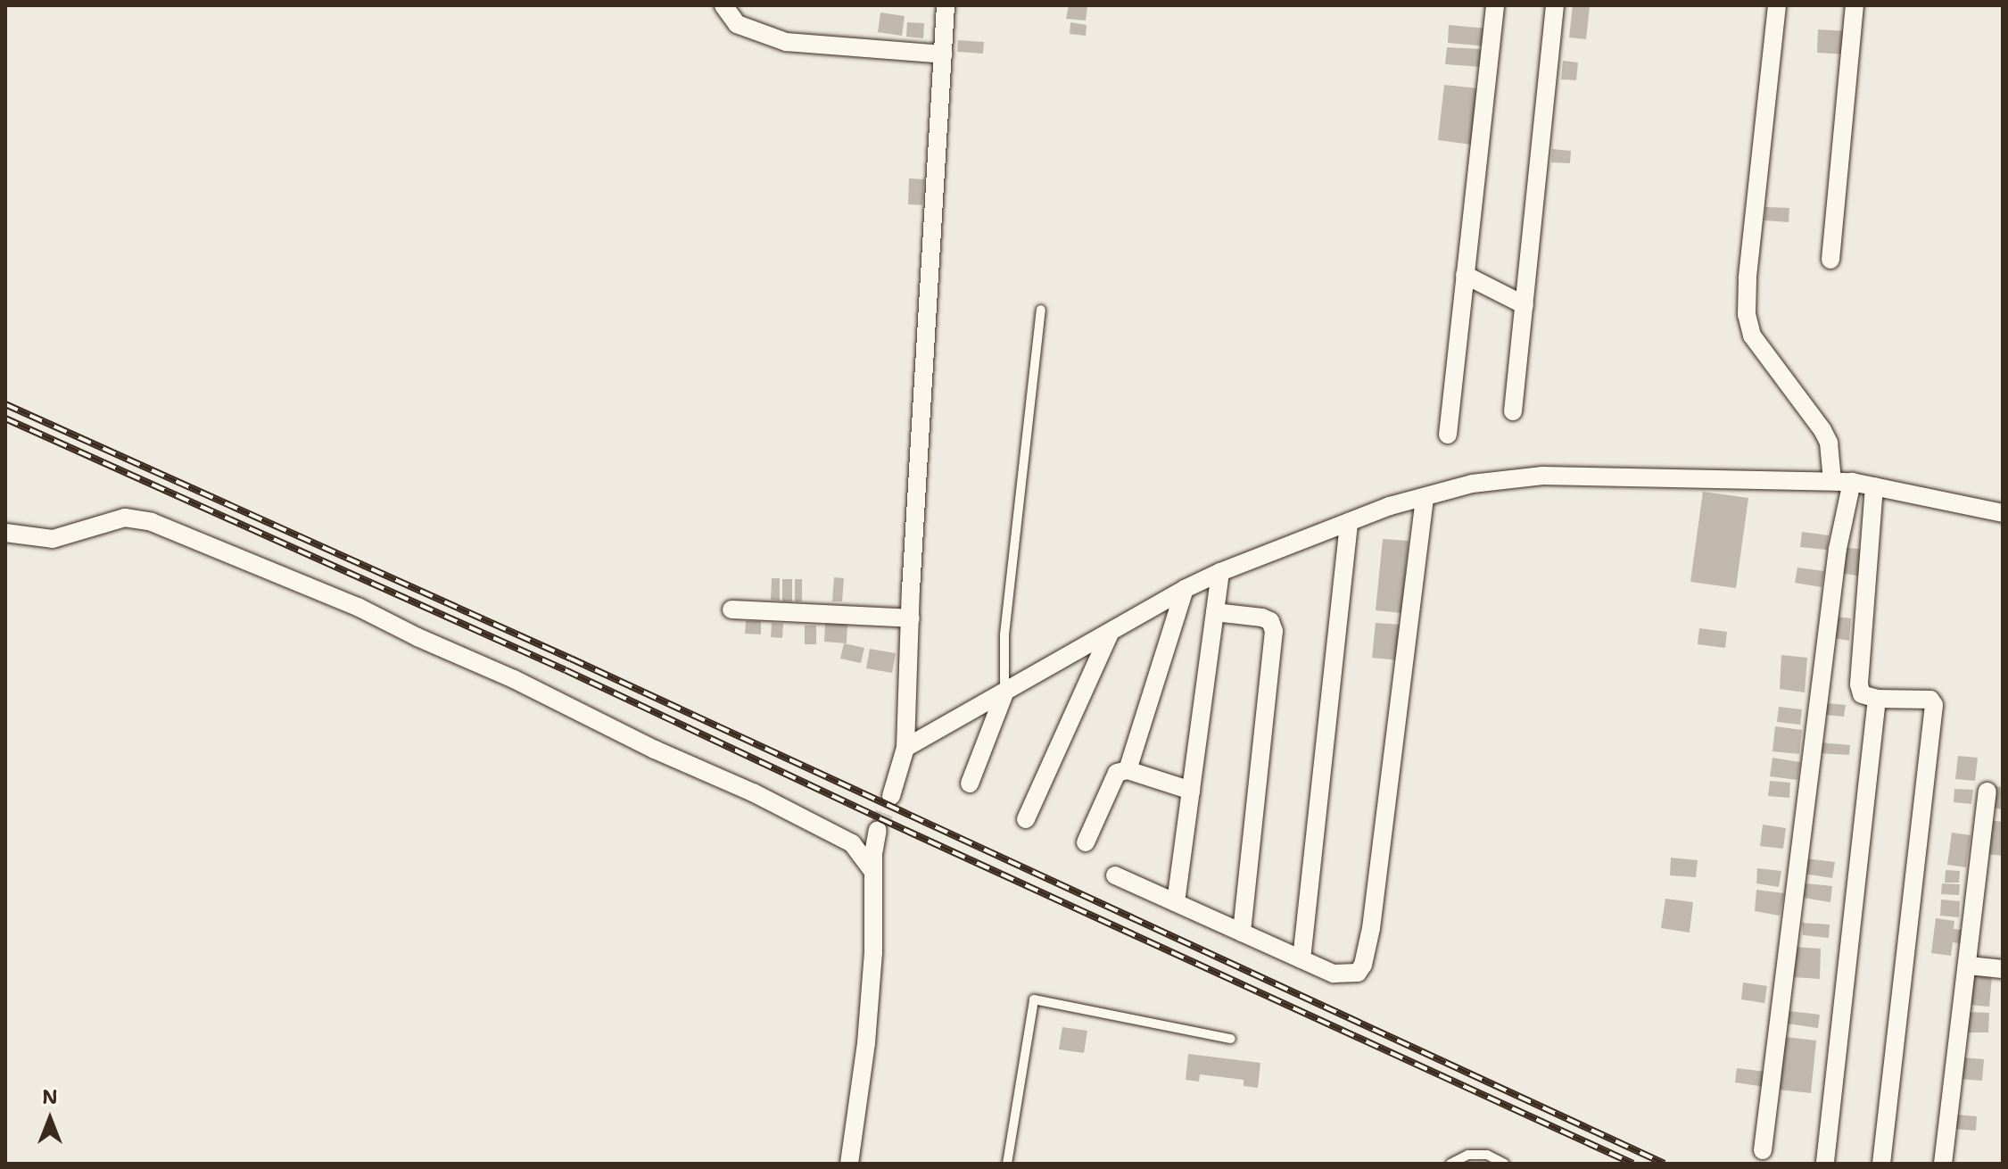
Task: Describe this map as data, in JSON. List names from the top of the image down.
{
  "north": "top"
}
